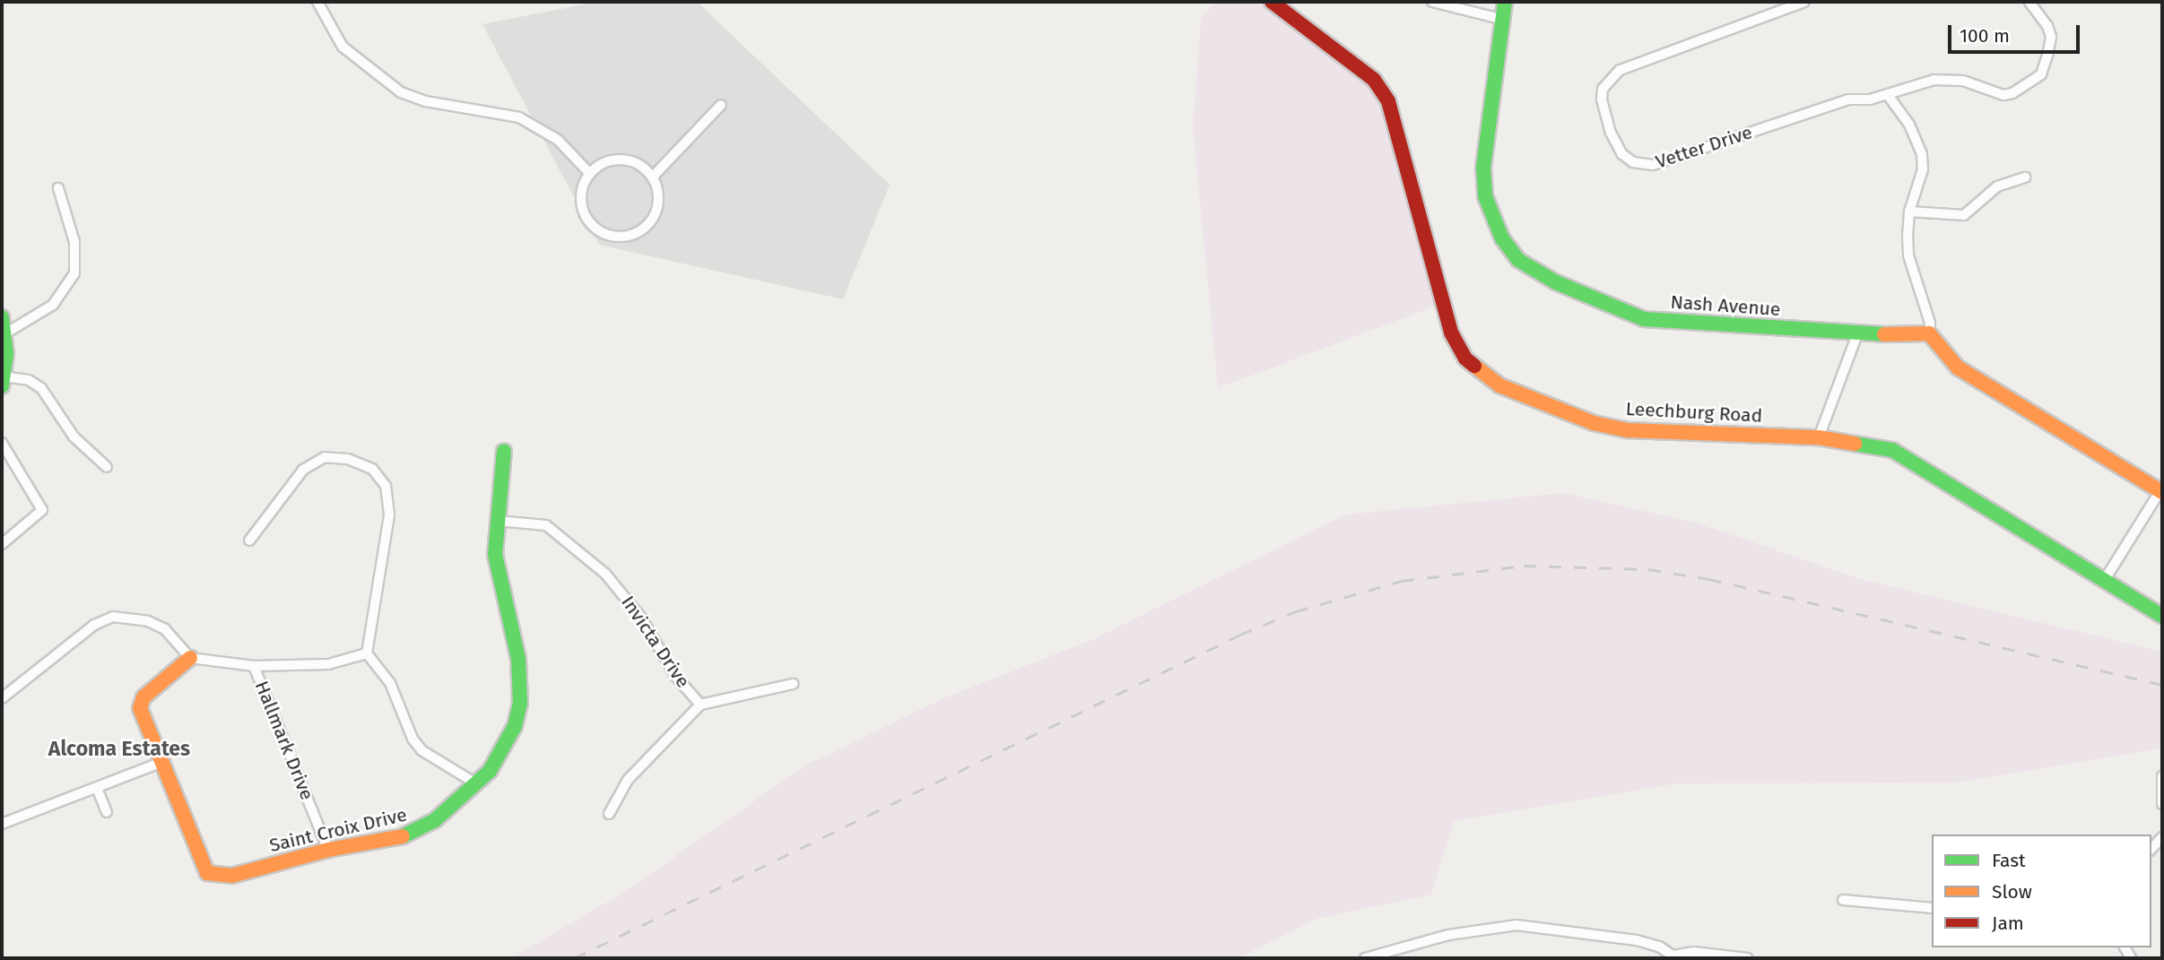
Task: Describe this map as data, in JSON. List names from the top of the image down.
{
  "streets": {
    "street": [
      "Vetter Drive",
      "Nash Avenue",
      "Leechburg Road",
      "Invicta Drive",
      "Hallmark Drive",
      "Saint Croix Drive"
    ]
  },
  "crossings": [
    ["Invicta Drive", "Saint Croix Drive"],
    ["Hallmark Drive", "Saint Croix Drive"]
  ],
  "districts": ["Alcoma Estates"],
  "legend": ["Fast", "Slow", "Jam"],
  "scale_bar": "100 m"
}
